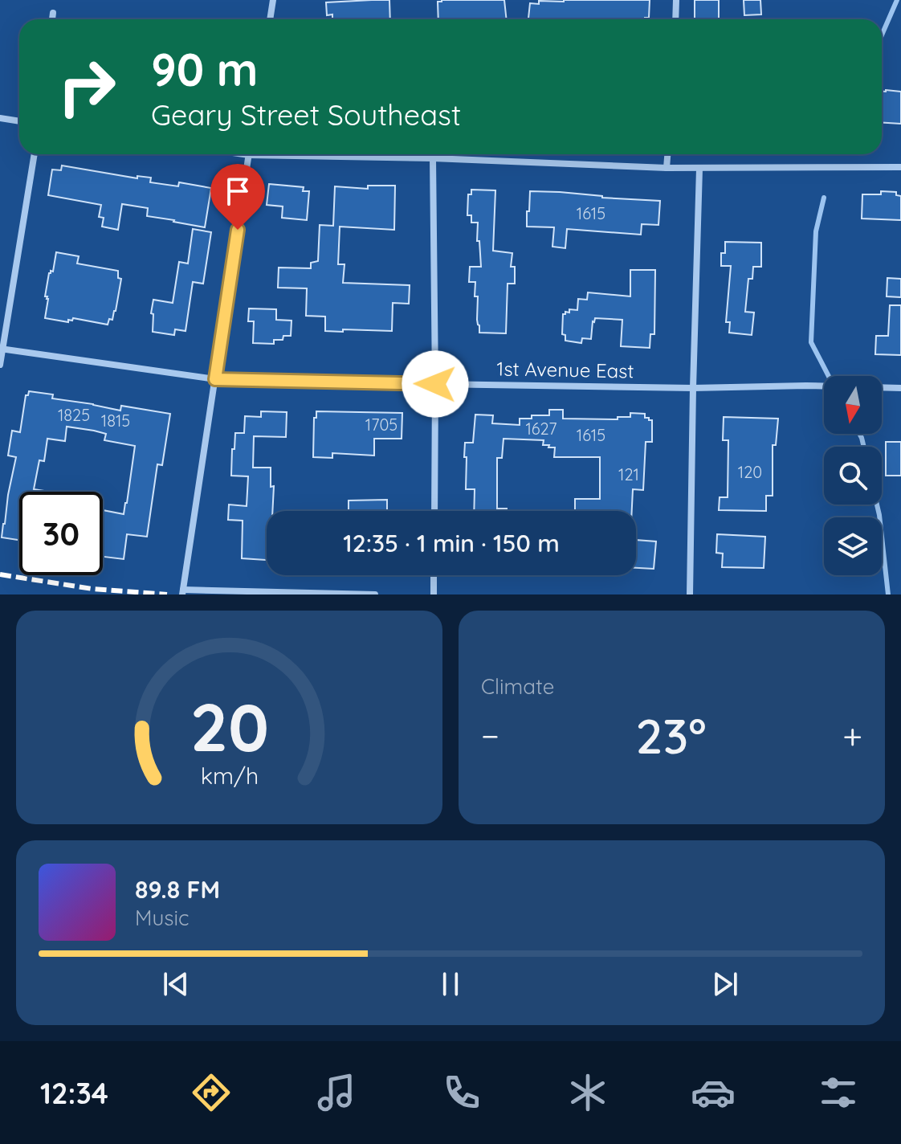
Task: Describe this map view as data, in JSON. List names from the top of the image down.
{
  "streets": {
    "street": ["1st Avenue East"]
  },
  "house_numbers": [
    "1615",
    "1825",
    "1815",
    "1705",
    "1627",
    "1615",
    "120",
    "121"
  ],
  "north": "bottom",
  "page": {
    "turn": ["90 m", "Geary Street Southeast"],
    "limit": "30",
    "trip": "12:35 · 1 min · 150 m",
    "tile": "Climate",
    "heat": ["−", "23°", "+"],
    "song": ["89.8 FM", "Music"],
    "tabs": "12:34",
    "gauge": ["20", "km/h"]
  }
}
